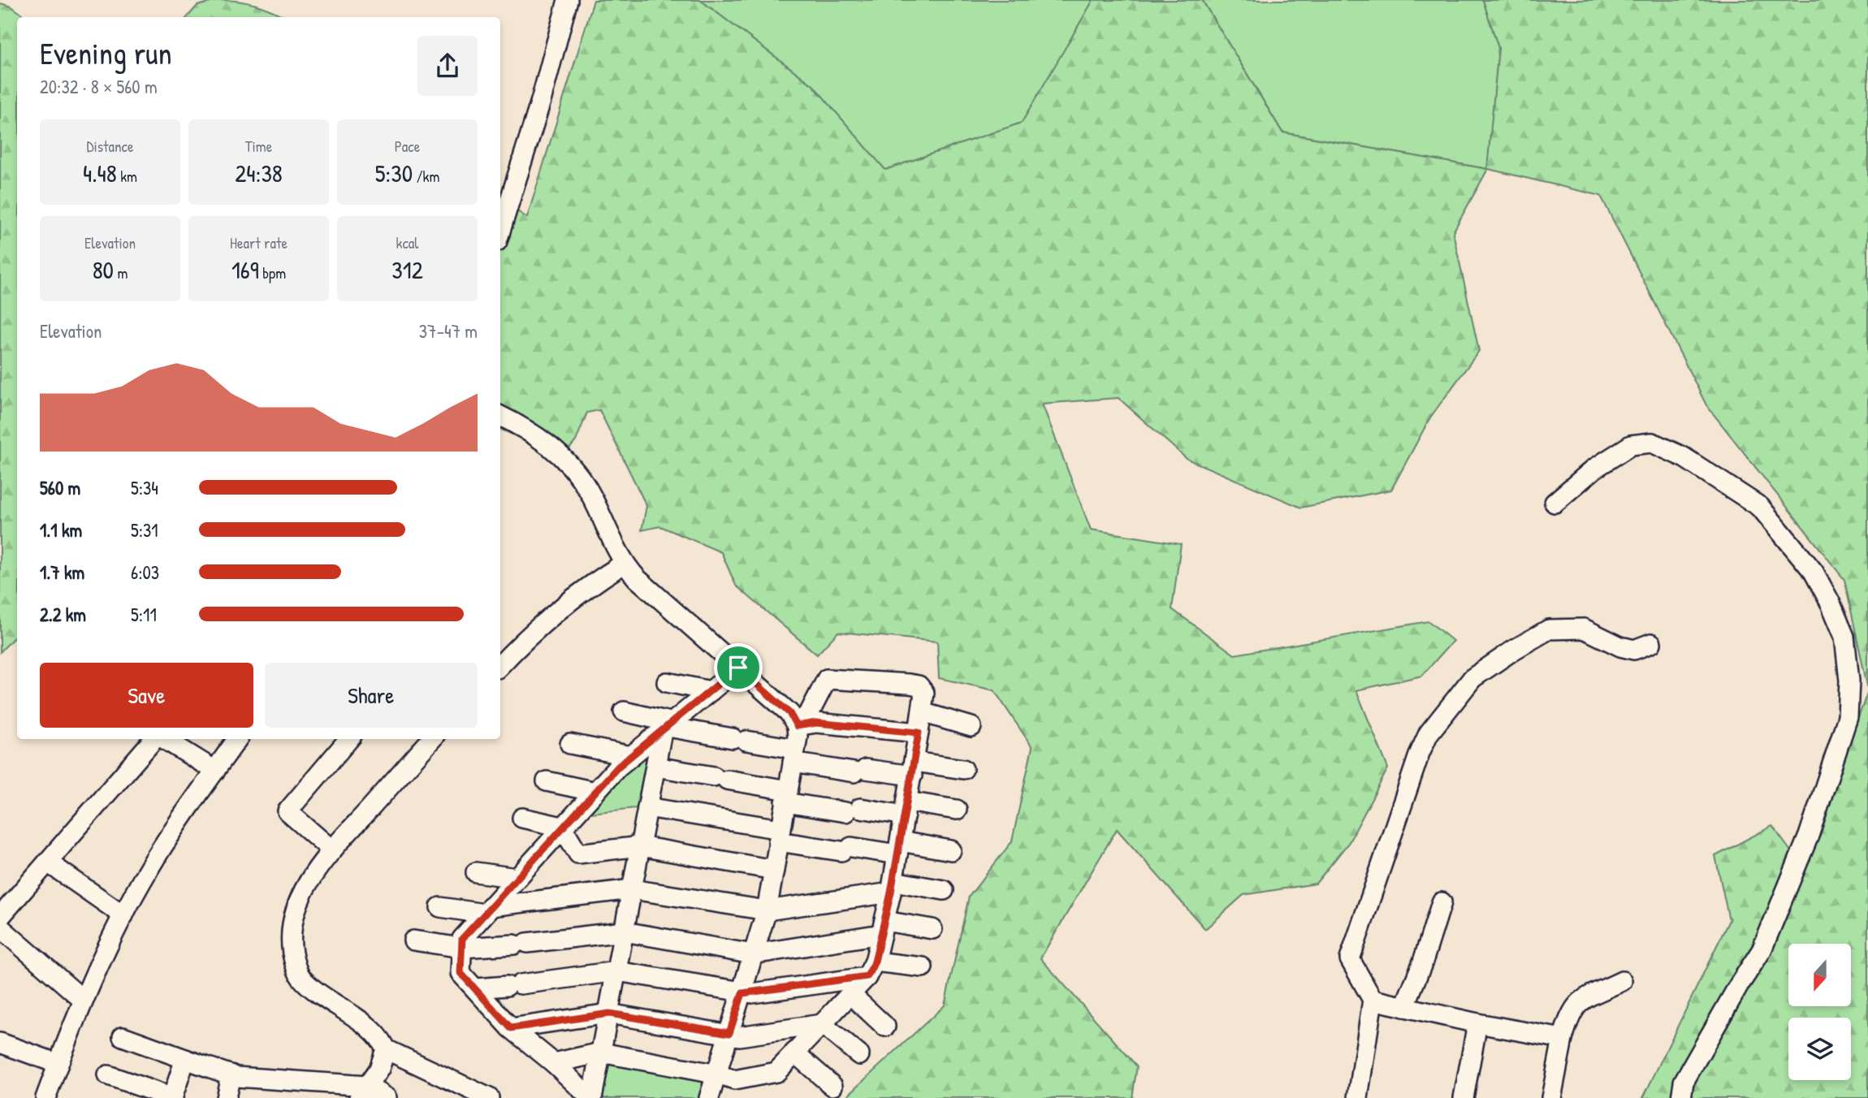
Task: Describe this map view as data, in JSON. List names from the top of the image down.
{
  "north": "bottom",
  "page": {
    "heading": ["Evening run", "20:32 · 8 × 560 m"],
    "stats": [
      ["Distance", "4.48 km"],
      ["Time", "24:38"],
      ["Pace", "5:30 /km"],
      ["Elevation", "80 m"],
      ["Heart rate", "169 bpm"],
      ["kcal", "312"]
    ],
    "chart": ["Elevation", "37–47 m"],
    "list": [
      {
        "name": "560 m",
        "note": "5:34"
      },
      {
        "name": "1.1 km",
        "note": "5:31"
      },
      {
        "name": "1.7 km",
        "note": "6:03"
      },
      {
        "name": "2.2 km",
        "note": "5:11"
      }
    ],
    "buttons": ["Save", "Share"]
  }
}
